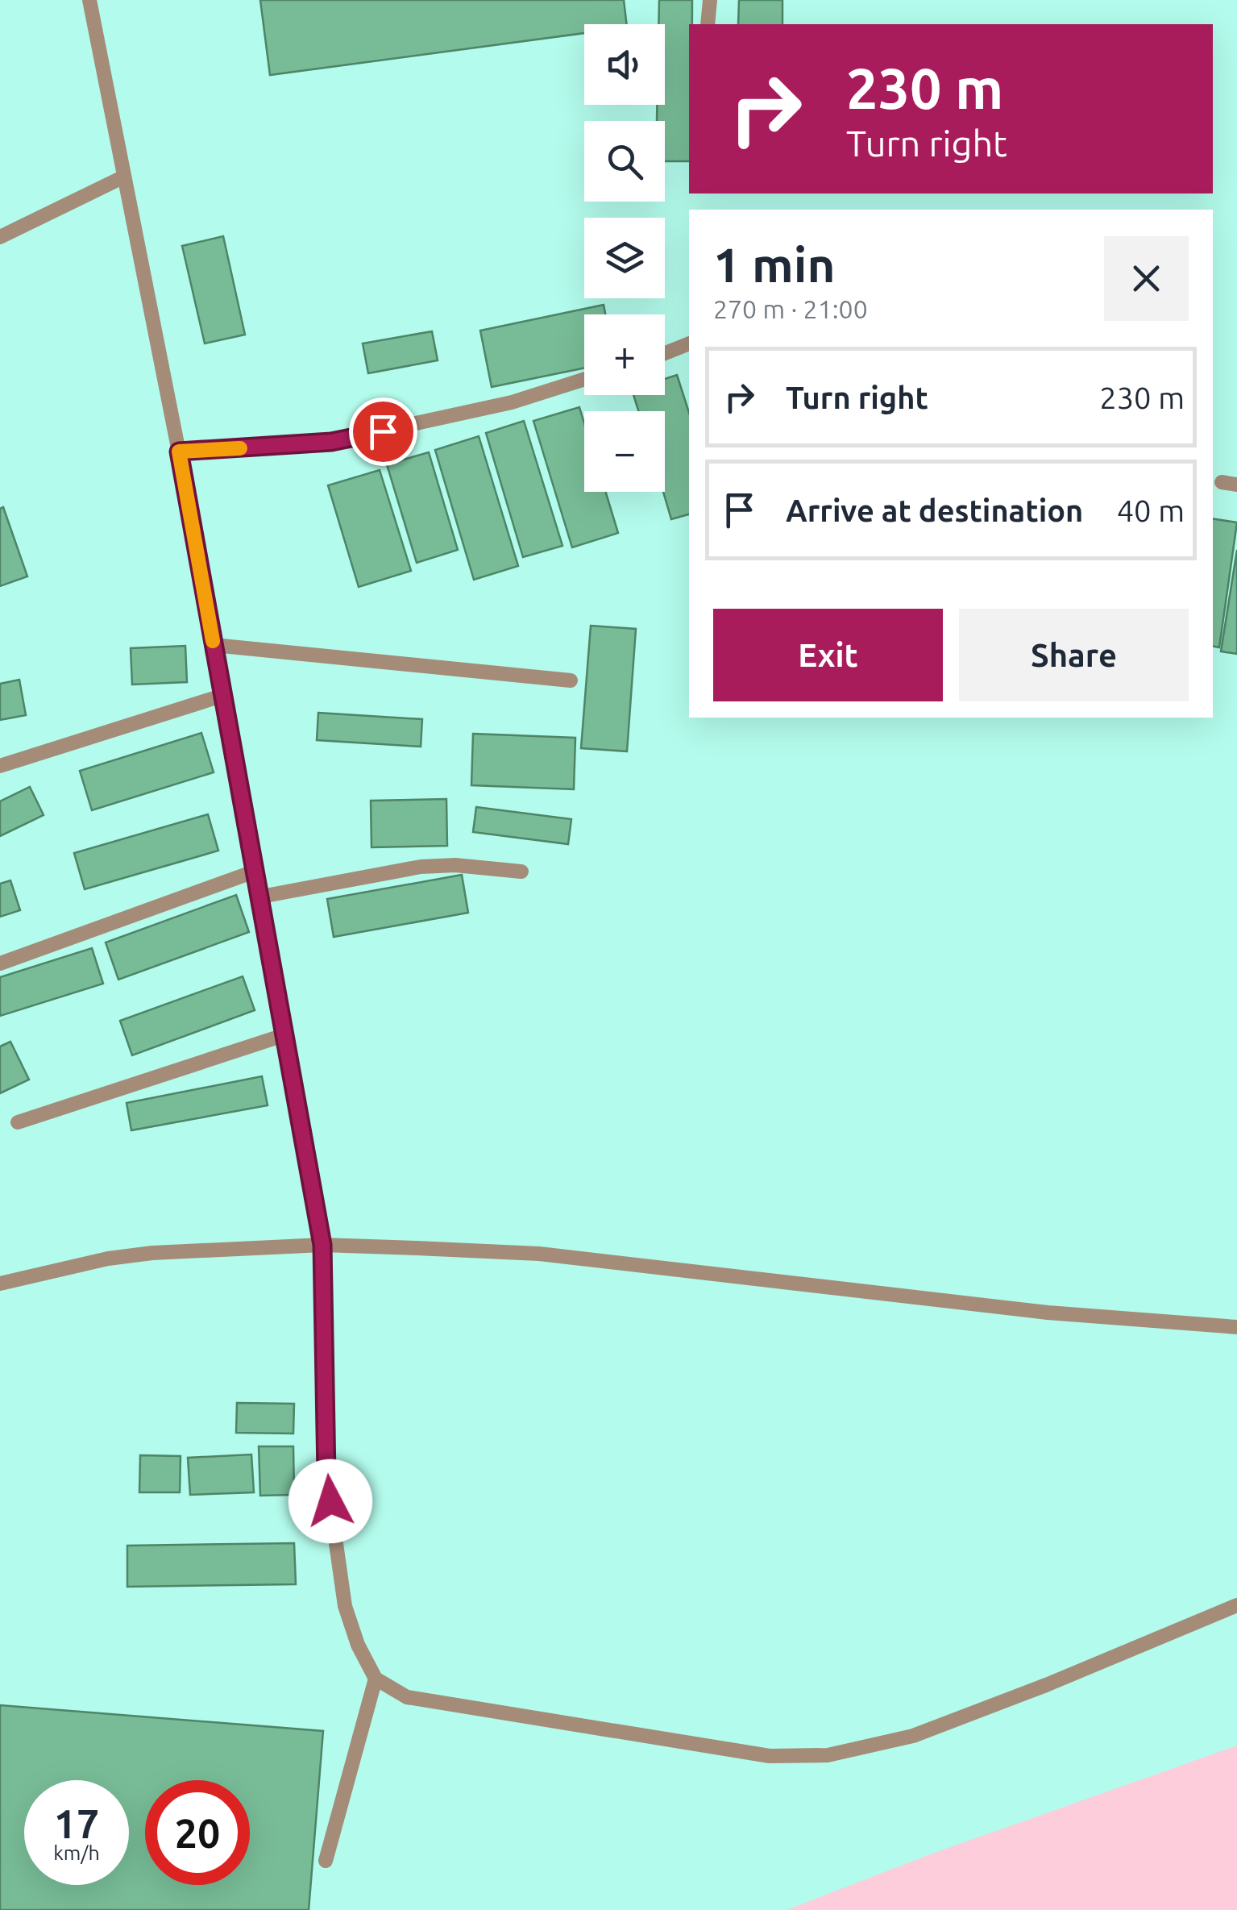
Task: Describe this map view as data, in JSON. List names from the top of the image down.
{
  "page": {
    "map_buttons": ["+", "−"],
    "turn": ["230 m", "Turn right"],
    "heading": ["1 min", "270 m · 21:00"],
    "list": [
      {
        "name": "Turn right",
        "value": "230 m"
      },
      {
        "name": "Arrive at destination",
        "value": "40 m"
      }
    ],
    "buttons": ["Exit", "Share"],
    "speed": "17 km/h",
    "limit": "20"
  }
}
